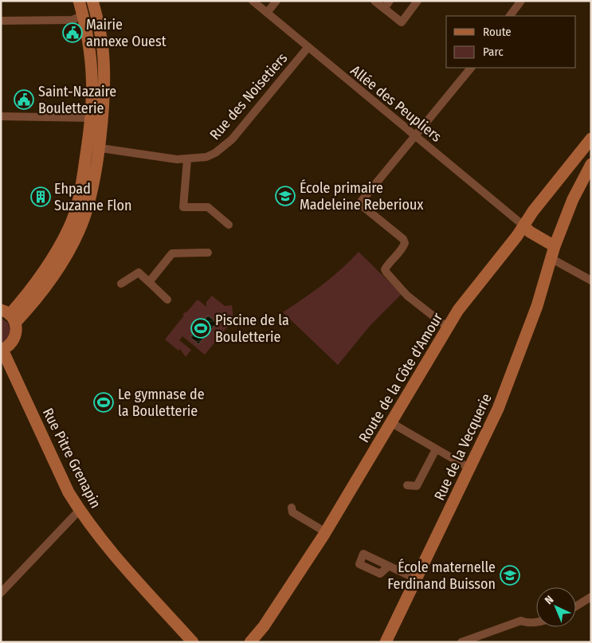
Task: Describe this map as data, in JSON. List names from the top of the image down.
{
  "streets": {
    "main road": ["Route de la Côte d'Amour", "Rue de la Vecquerie", "Rue Pitre Grenapin"],
    "street": ["Rue des Noisetiers", "Allée des Peupliers"]
  },
  "crossings": [
    ["Rue des Noisetiers", "Allée des Peupliers"],
    ["Allée des Peupliers", "Route de la Côte d'Amour"]
  ],
  "places": {
    "public building": ["Mairie annexe Ouest", "Saint-Nazaire Bouletterie"],
    "school or university": ["École primaire Madeleine Reberioux", "École maternelle Ferdinand Buisson"],
    "building": ["Ehpad Suzanne Flon"],
    "sports": ["Piscine de la Bouletterie", "Le gymnase de la Bouletterie"]
  },
  "legend": ["Route", "Parc"],
  "north": "top left"
}
